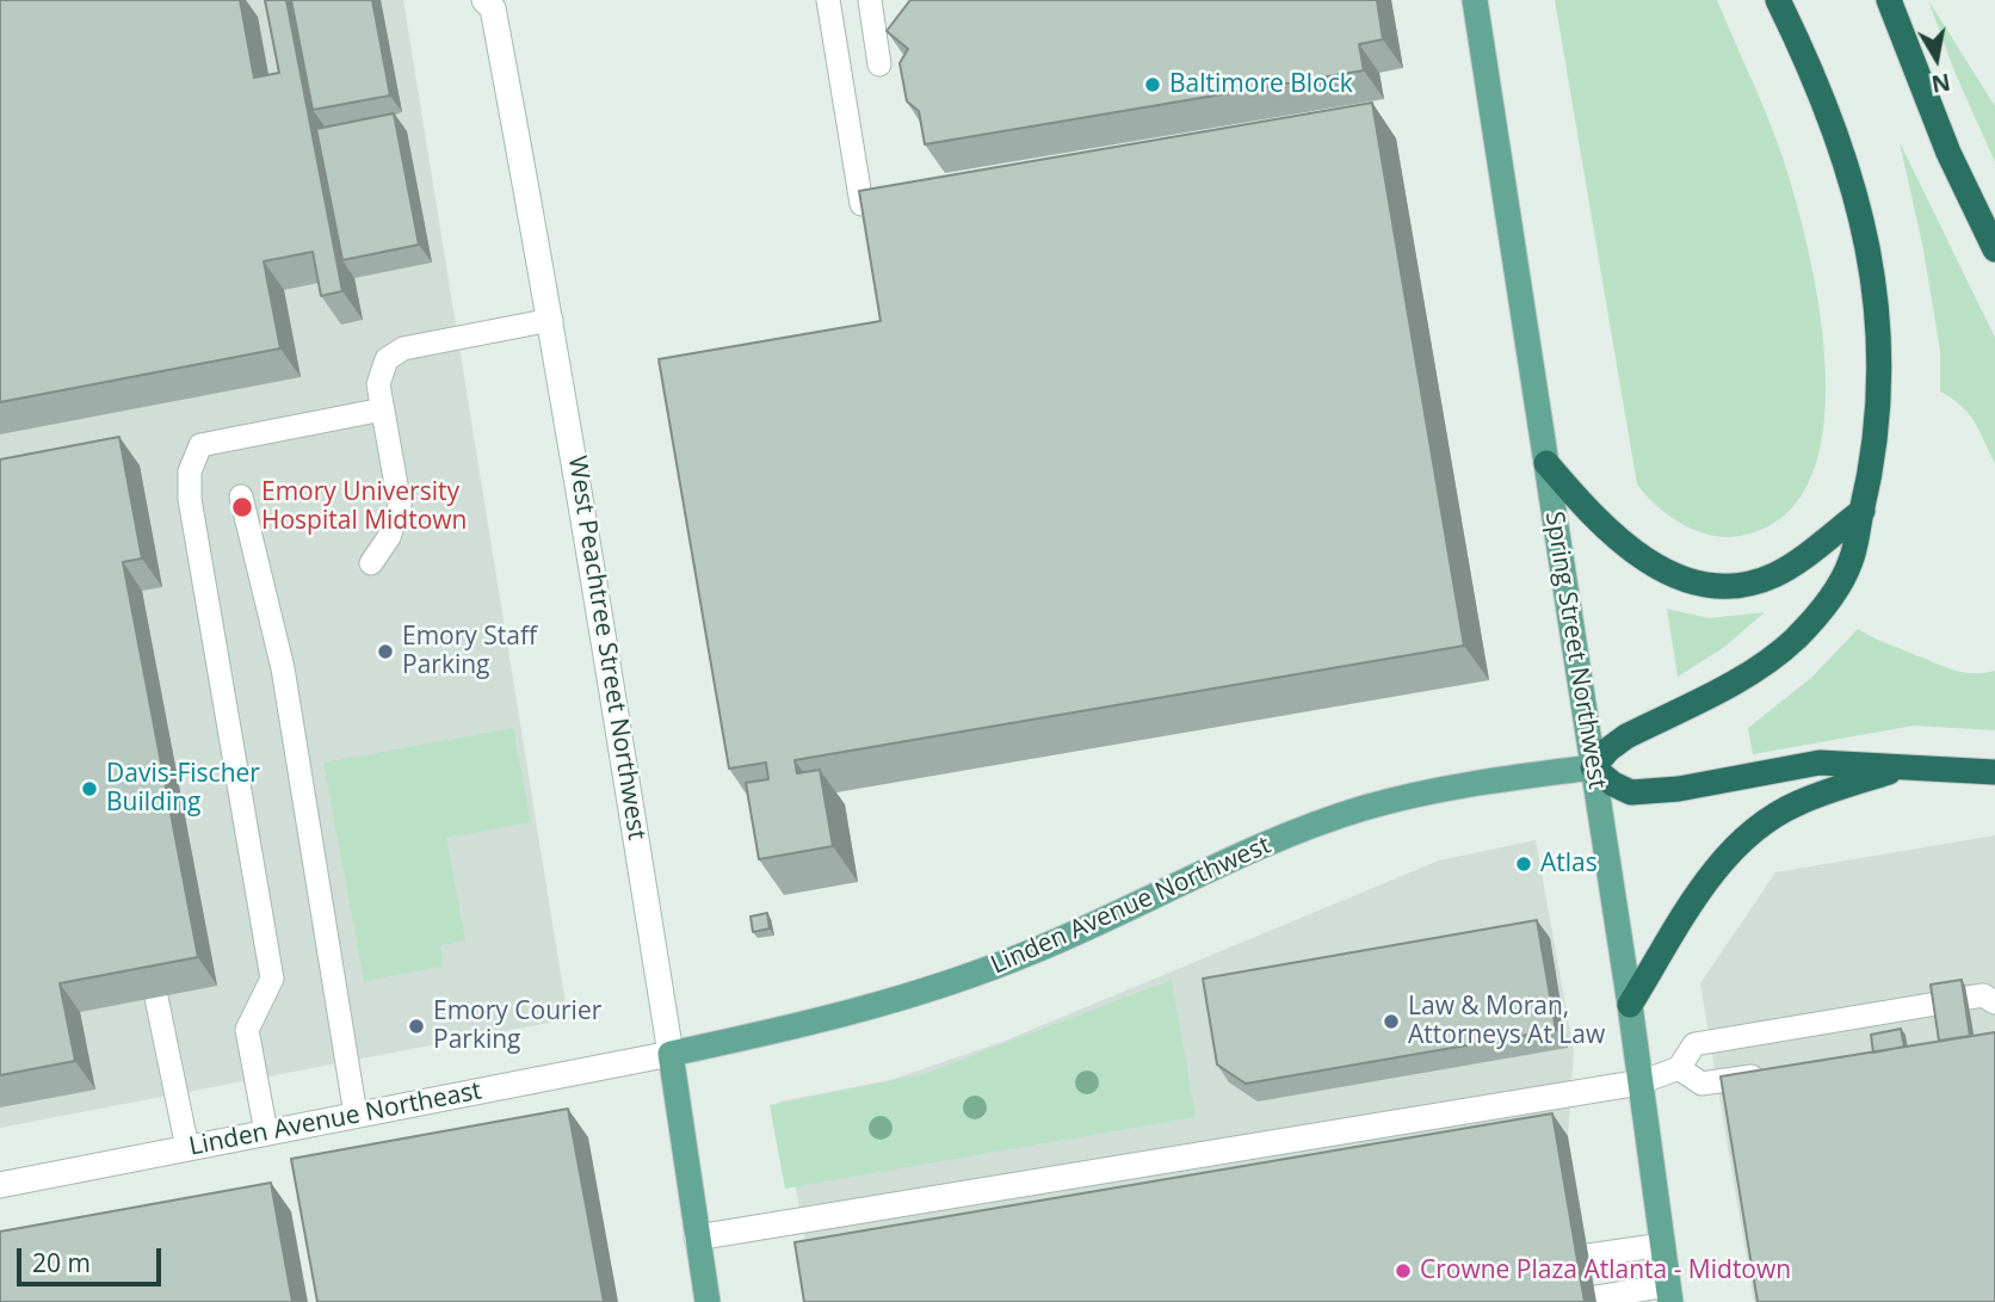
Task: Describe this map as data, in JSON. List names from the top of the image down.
{
  "streets": {
    "main road": ["West Peachtree Street Northwest", "Spring Street Northwest", "Linden Avenue Northwest"],
    "street": ["Linden Avenue Northeast"]
  },
  "crossings": [
    ["West Peachtree Street Northwest", "Linden Avenue Northwest"],
    ["West Peachtree Street Northwest", "Linden Avenue Northeast"],
    ["Spring Street Northwest", "Linden Avenue Northwest"],
    ["Linden Avenue Northwest", "Linden Avenue Northeast"]
  ],
  "places": [
    "Baltimore Block",
    "Emory University Hospital Midtown",
    "Emory Staff Parking",
    "Davis-Fischer Building",
    "Atlas",
    "Law & Moran, Attorneys At Law",
    "Emory Courier Parking",
    "Crowne Plaza Atlanta - Midtown"
  ],
  "scale_bar": "20 m",
  "north": "bottom"
}
